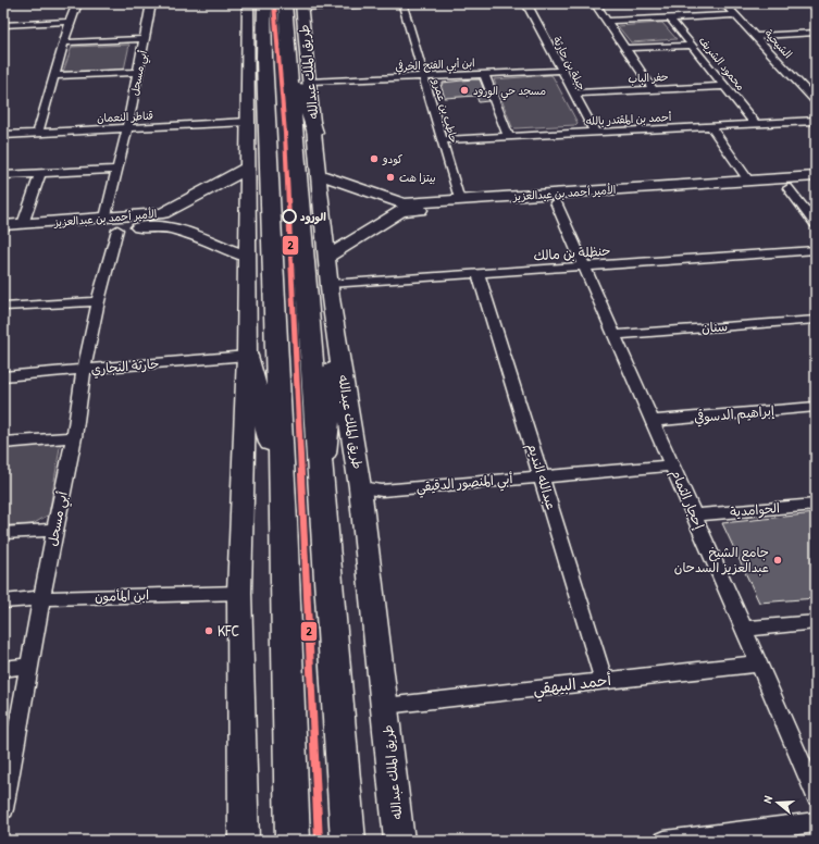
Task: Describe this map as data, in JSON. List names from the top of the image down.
{
  "streets": {
    "highway": ["طريق الملك عبدالله"],
    "main road": ["الأمير أحمد بن عبدالعزيز"],
    "street": [
      "الشيحية",
      "جبلة بن حارثة",
      "محمود الشريف",
      "ابن أبي الفتح الخرفي",
      "أبي مسحل",
      "حفر الباب",
      "حاطب بن عمرو",
      "قناطر النعمان",
      "أحمد بن المقتدر بالله",
      "حنظلة بن مالك",
      "سنان",
      "حارثة النجاري",
      "إبراهيم الدسوقي",
      "عبدالله النديم",
      "أبي المنصور الدقيقي",
      "إحجار الثمام",
      "الحوامدية",
      "ابن المأمون",
      "أحمد البيهقي"
    ]
  },
  "crossings": [
    ["جبلة بن حارثة", "ابن أبي الفتح الخرفي"],
    ["جبلة بن حارثة", "حفر الباب"],
    ["جبلة بن حارثة", "أحمد بن المقتدر بالله"],
    ["محمود الشريف", "حفر الباب"],
    ["محمود الشريف", "أحمد بن المقتدر بالله"],
    ["ابن أبي الفتح الخرفي", "طريق الملك عبدالله"],
    ["ابن أبي الفتح الخرفي", "حاطب بن عمرو"],
    ["طريق الملك عبدالله", "الأمير أحمد بن عبدالعزيز"],
    ["طريق الملك عبدالله", "حنظلة بن مالك"],
    ["طريق الملك عبدالله", "أبي المنصور الدقيقي"],
    ["طريق الملك عبدالله", "أحمد البيهقي"],
    ["أبي مسحل", "قناطر النعمان"],
    ["أبي مسحل", "الأمير أحمد بن عبدالعزيز"],
    ["أبي مسحل", "حارثة النجاري"],
    ["أبي مسحل", "ابن المأمون"],
    ["حاطب بن عمرو", "أحمد بن المقتدر بالله"],
    ["حاطب بن عمرو", "الأمير أحمد بن عبدالعزيز"],
    ["الأمير أحمد بن عبدالعزيز", "إحجار الثمام"],
    ["حنظلة بن مالك", "عبدالله النديم"],
    ["حنظلة بن مالك", "إحجار الثمام"],
    ["سنان", "إحجار الثمام"],
    ["إبراهيم الدسوقي", "إحجار الثمام"],
    ["عبدالله النديم", "أبي المنصور الدقيقي"],
    ["عبدالله النديم", "أحمد البيهقي"],
    ["أبي المنصور الدقيقي", "إحجار الثمام"],
    ["إحجار الثمام", "الحوامدية"],
    ["إحجار الثمام", "أحمد البيهقي"]
  ],
  "places": [
    "مسجد حي الورود",
    "كودو",
    "بيتزا هت",
    "الورود",
    "جامع الشيخ عبدالعزيز السدحان",
    "KFC"
  ],
  "lines": ["transit line 2"],
  "north": "left"
}
